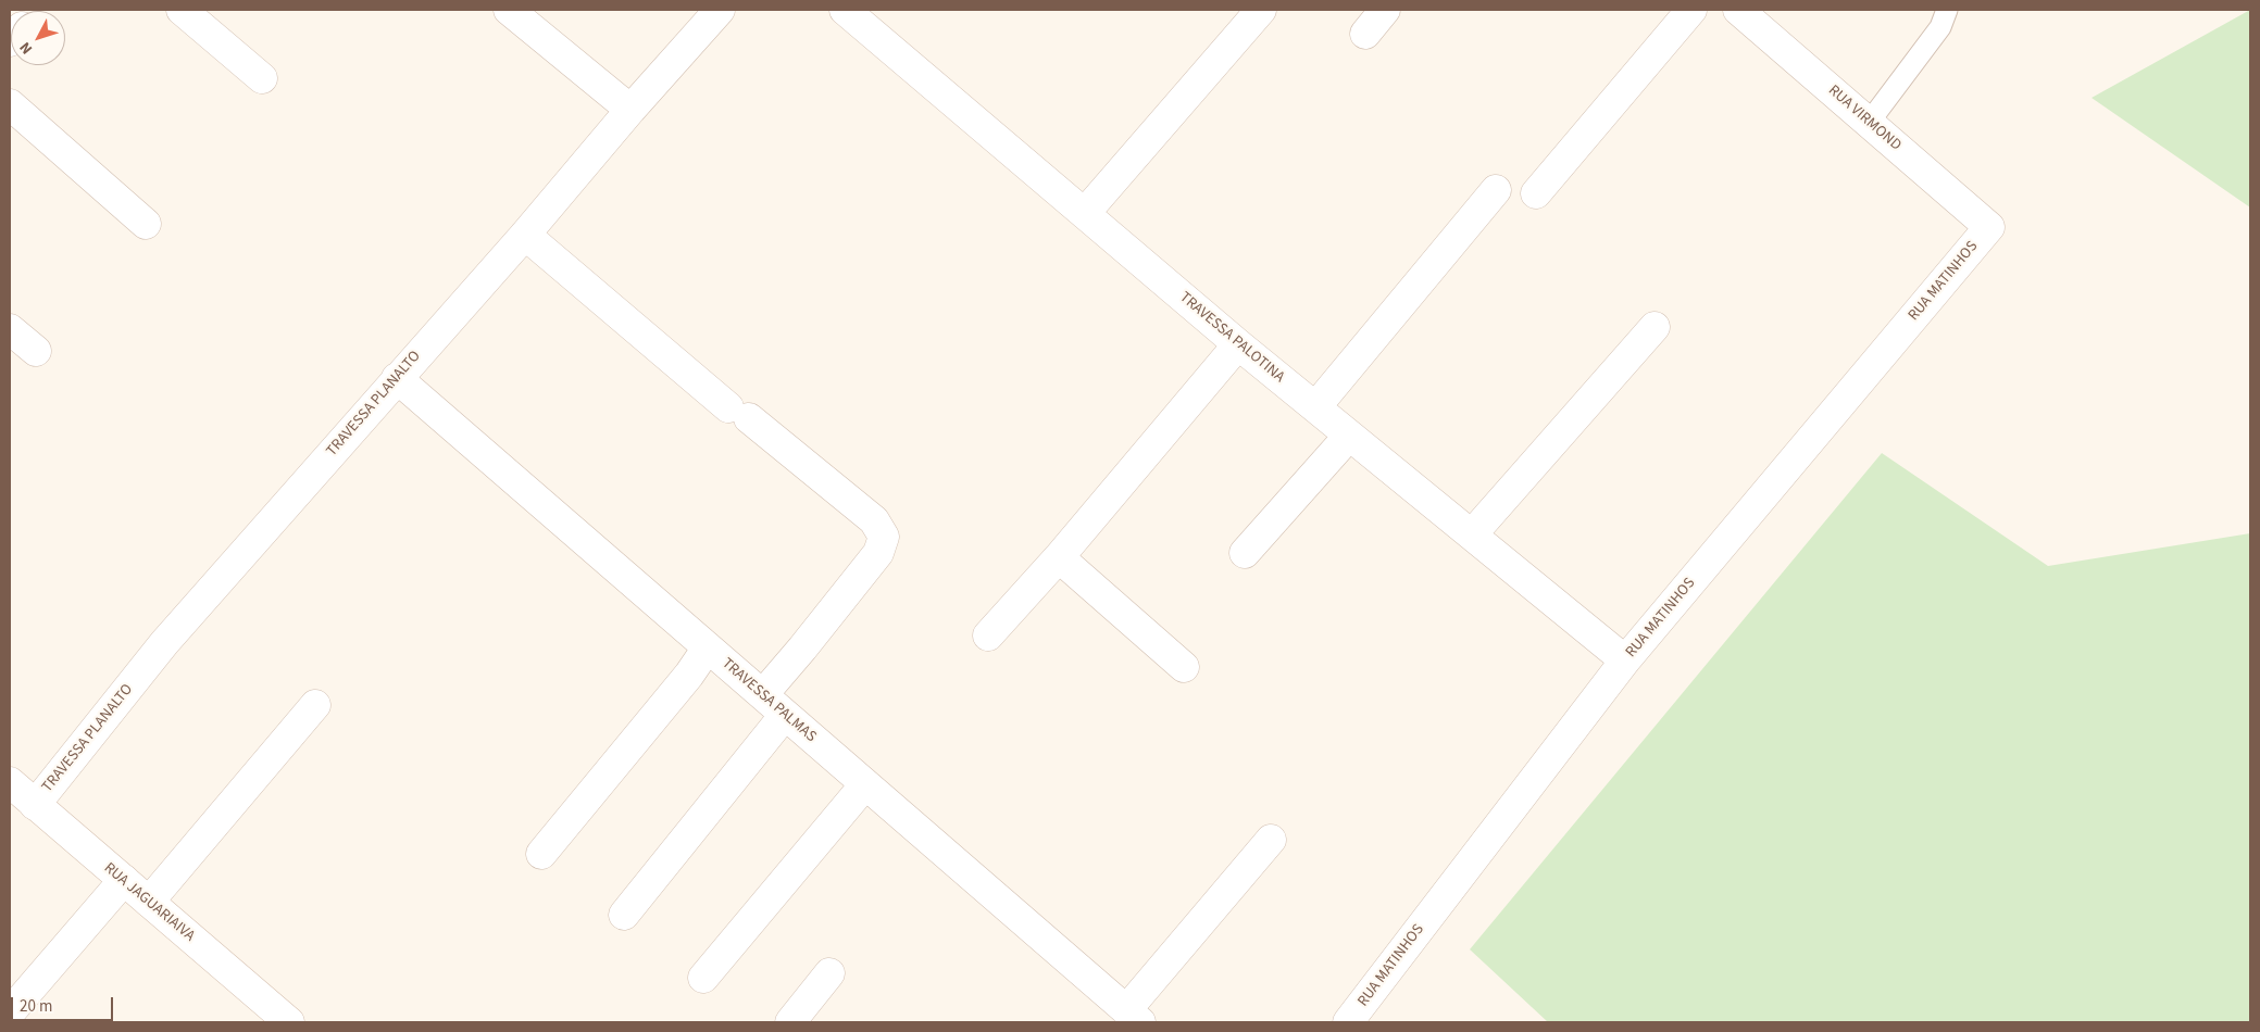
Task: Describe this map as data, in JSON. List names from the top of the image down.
{
  "streets": {
    "street": [
      "RUA VIRMOND",
      "RUA MATINHOS",
      "TRAVESSA PALOTINA",
      "TRAVESSA PLANALTO",
      "TRAVESSA PALMAS",
      "RUA JAGUARIAIVA"
    ]
  },
  "crossings": [
    ["RUA VIRMOND", "RUA MATINHOS"],
    ["RUA MATINHOS", "TRAVESSA PALOTINA"],
    ["TRAVESSA PLANALTO", "TRAVESSA PALMAS"],
    ["TRAVESSA PLANALTO", "RUA JAGUARIAIVA"]
  ],
  "scale_bar": "20 m",
  "north": "bottom left"
}
